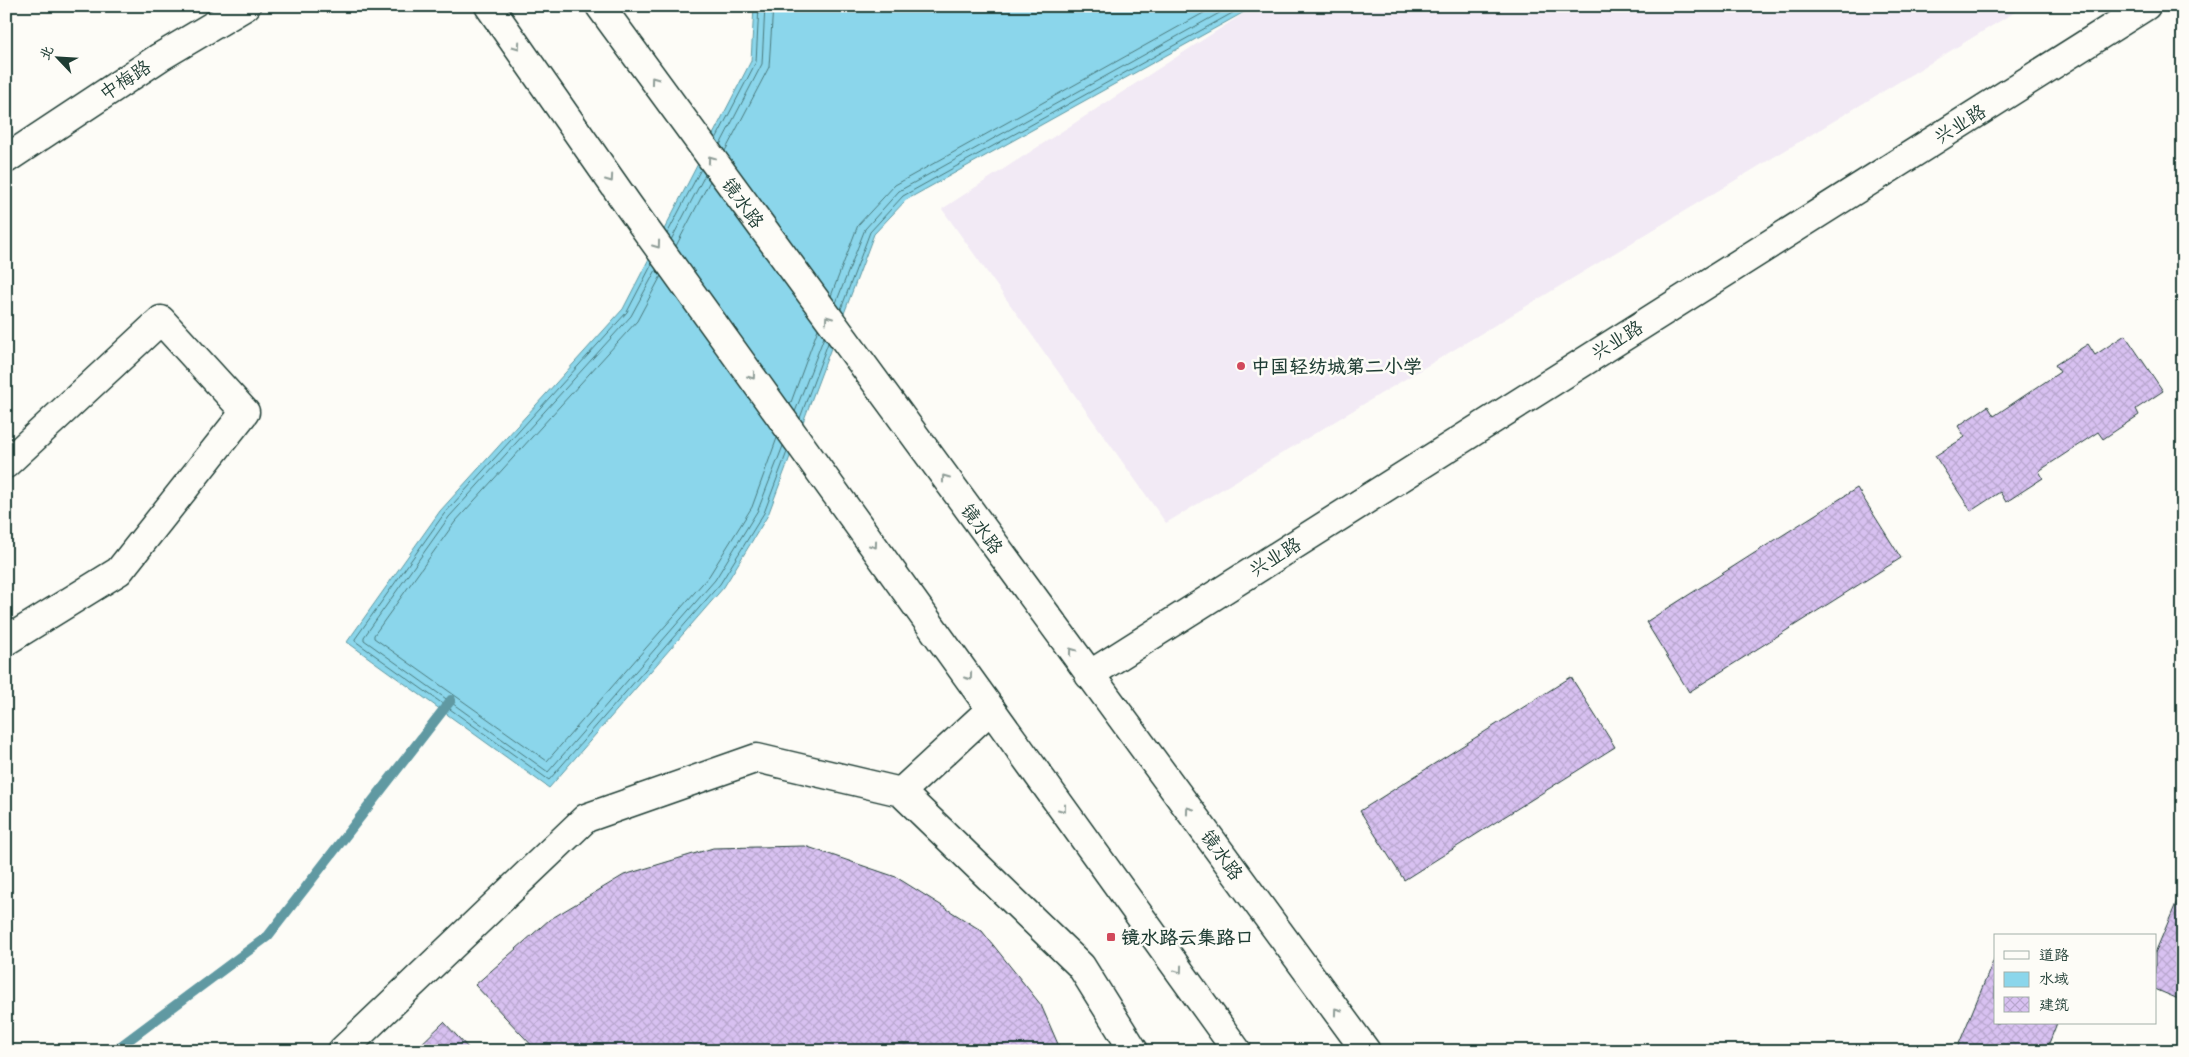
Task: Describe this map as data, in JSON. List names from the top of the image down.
{
  "streets": {
    "main road": ["中梅路", "兴业路", "镜水路"]
  },
  "crossings": [
    ["兴业路", "镜水路"]
  ],
  "places": {
    "other": ["中国轻纺城第二小学"],
    "transit": ["镜水路云集路口"]
  },
  "legend": ["道路", "水域", "建筑"],
  "north": "top left"
}
